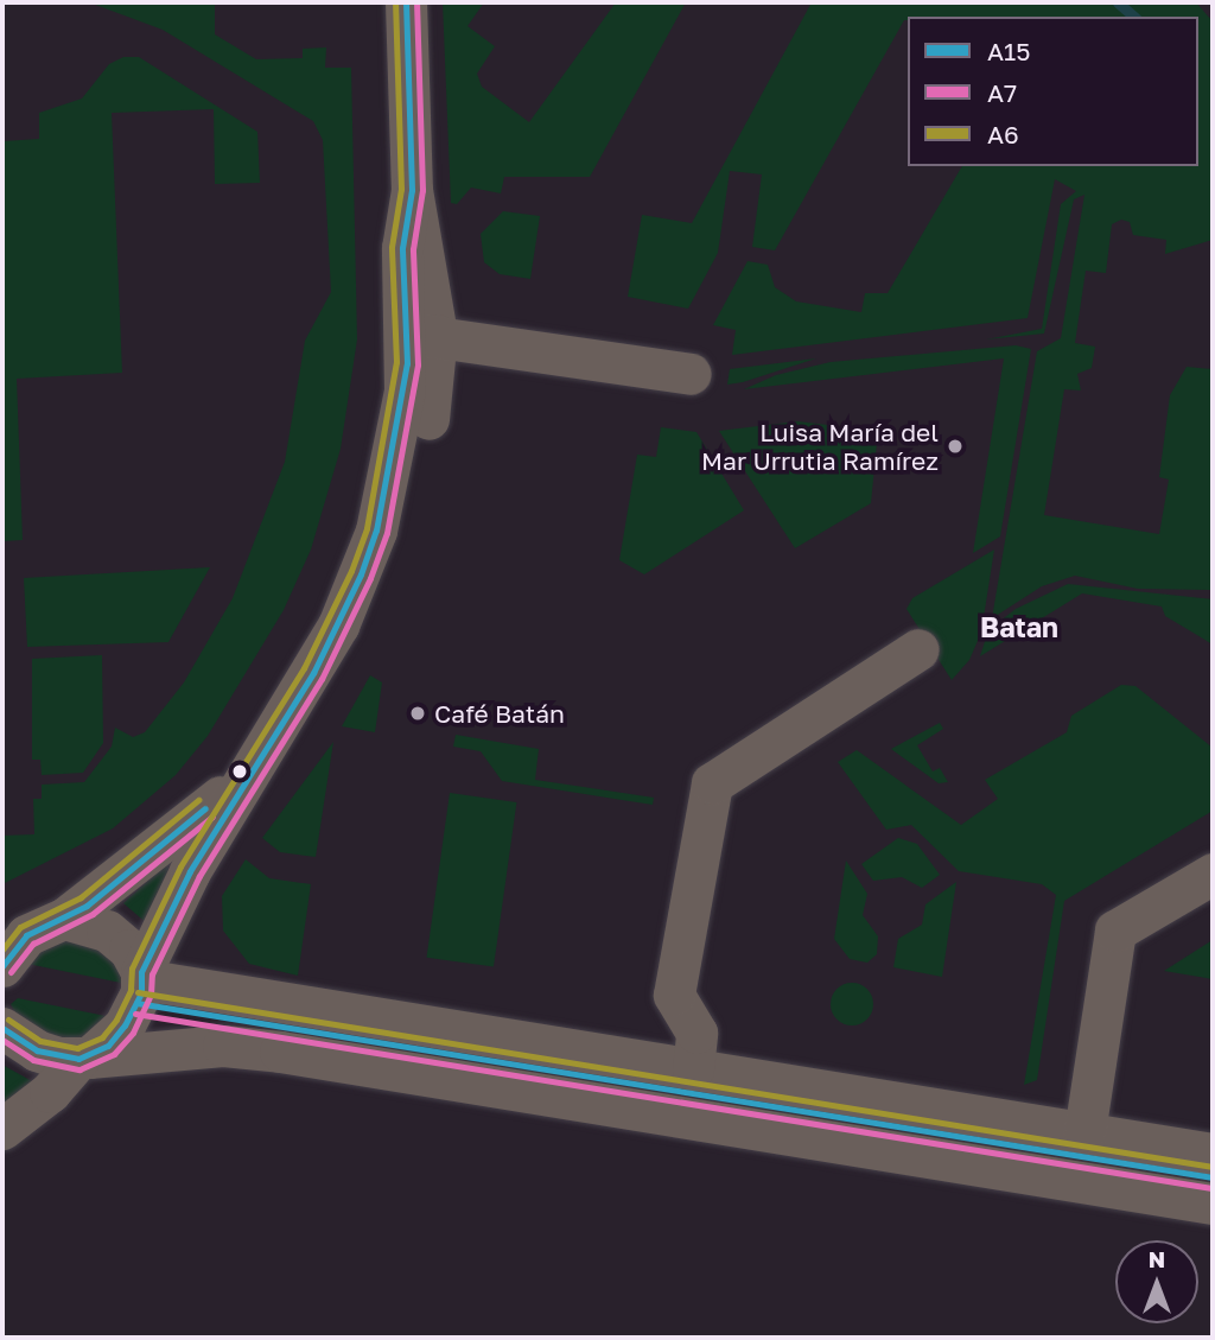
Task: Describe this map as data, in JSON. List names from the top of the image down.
{
  "districts": ["Batan"],
  "places": ["Luisa María del Mar Urrutia Ramírez", "Café Batán"],
  "lines": ["transit line A15", "transit line A7", "transit line A6"],
  "legend": ["A15", "A7", "A6"],
  "north": "top"
}
